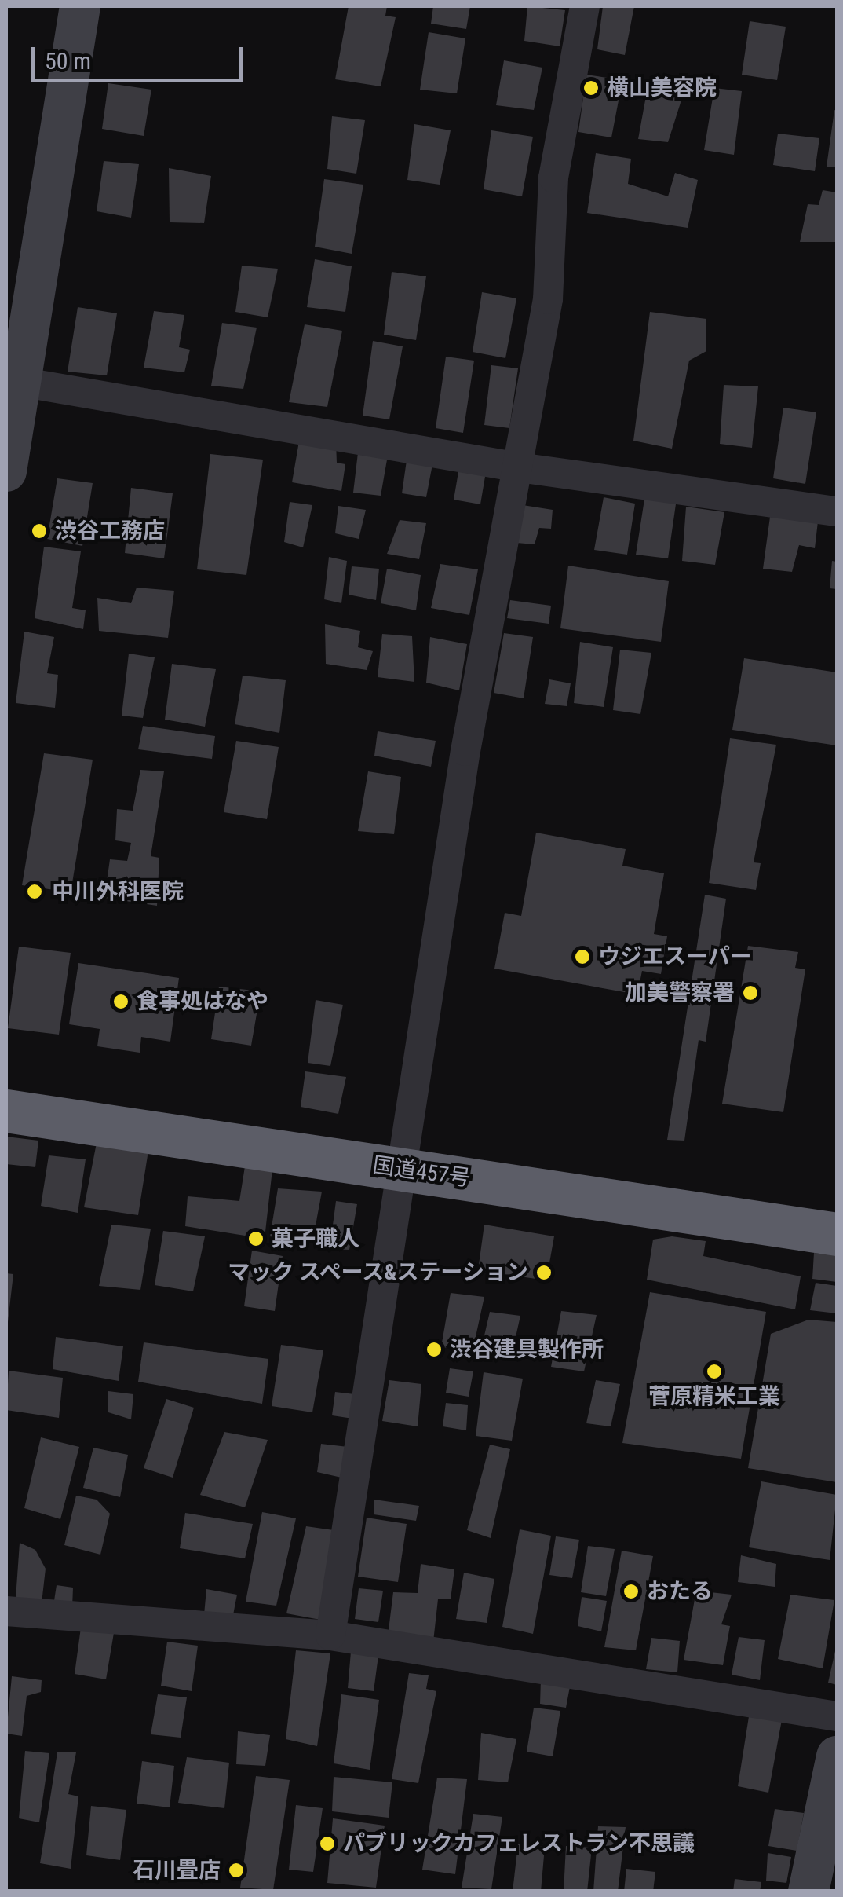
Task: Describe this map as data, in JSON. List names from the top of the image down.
{
  "streets": {
    "highway": ["国道457号"]
  },
  "places": [
    "横山美容院",
    "渋谷工務店",
    "中川外科医院",
    "ウジエスーパー",
    "加美警察署",
    "食事処はなや",
    "菓子職人",
    "マック スペース&ステーション",
    "渋谷建具製作所",
    "菅原精米工業",
    "おたる",
    "パブリックカフェレストラン不思議",
    "石川畳店"
  ],
  "scale_bar": "50 m"
}
